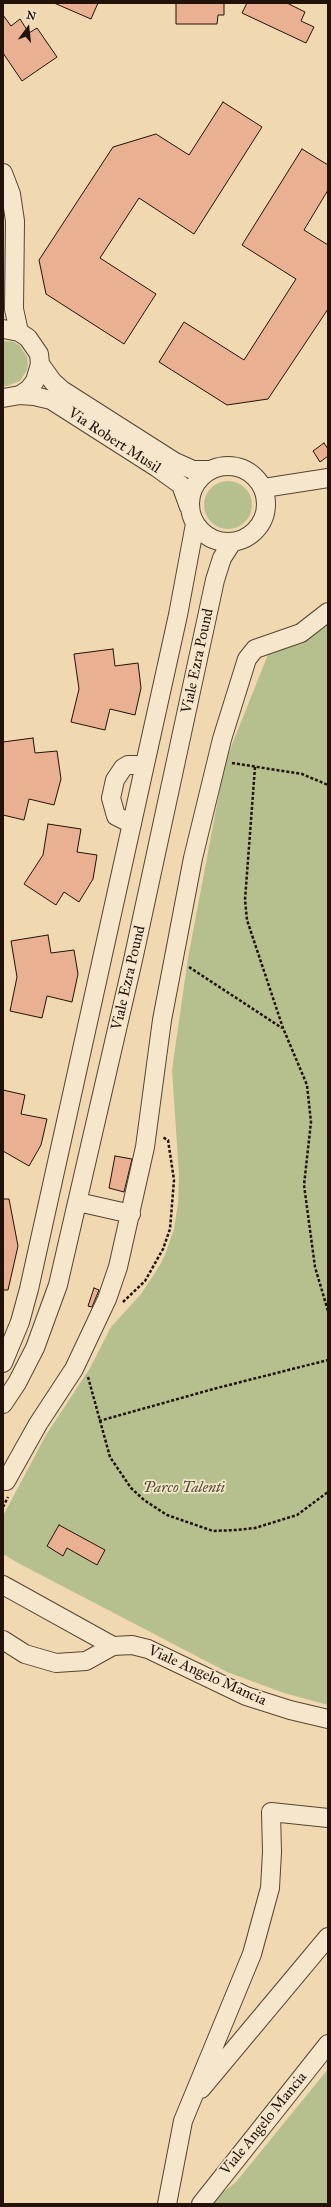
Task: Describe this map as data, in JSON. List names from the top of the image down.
{
  "streets": {
    "street": ["Via Robert Musil", "Viale Ezra Pound", "Viale Angelo Mancia"]
  },
  "crossings": [
    ["Via Robert Musil", "Viale Ezra Pound"]
  ],
  "parks": ["Parco Talenti"],
  "north": "top"
}
